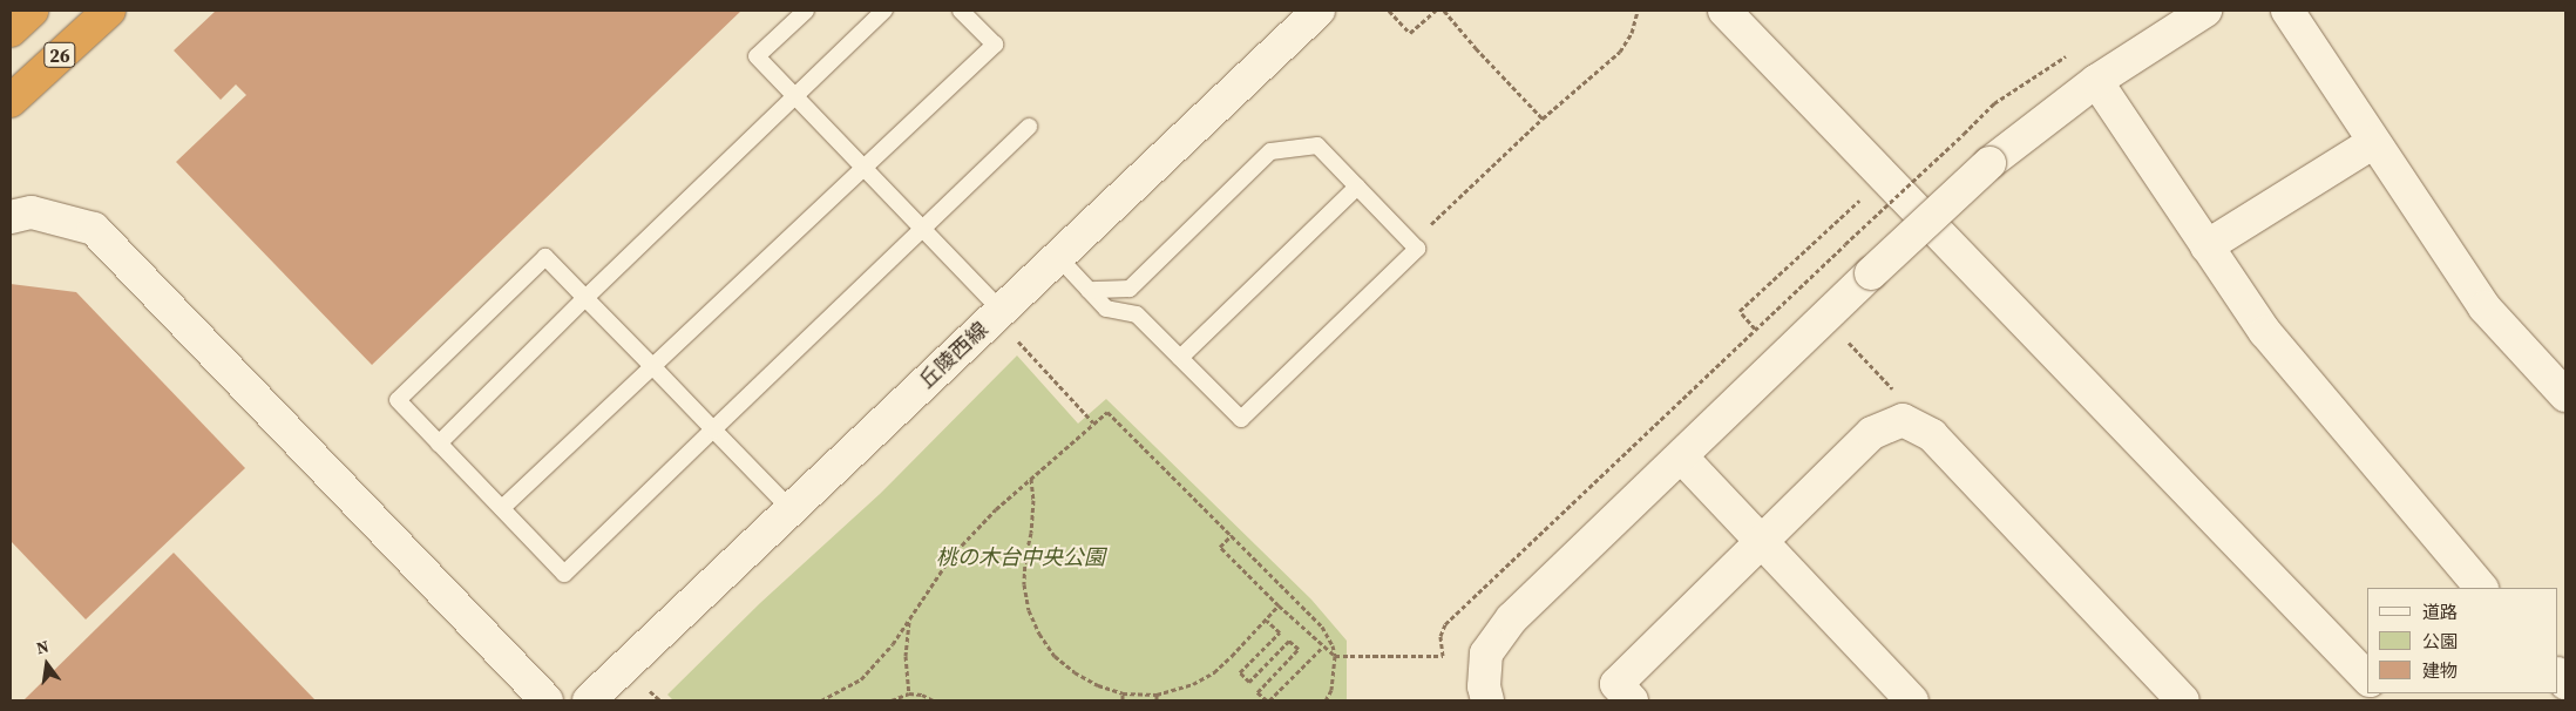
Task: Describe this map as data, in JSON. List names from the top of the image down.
{
  "streets": {
    "highway": ["26"],
    "street": ["丘陵西線"]
  },
  "parks": ["桃の木台中央公園"],
  "legend": ["道路", "公園", "建物"],
  "north": "top"
}
